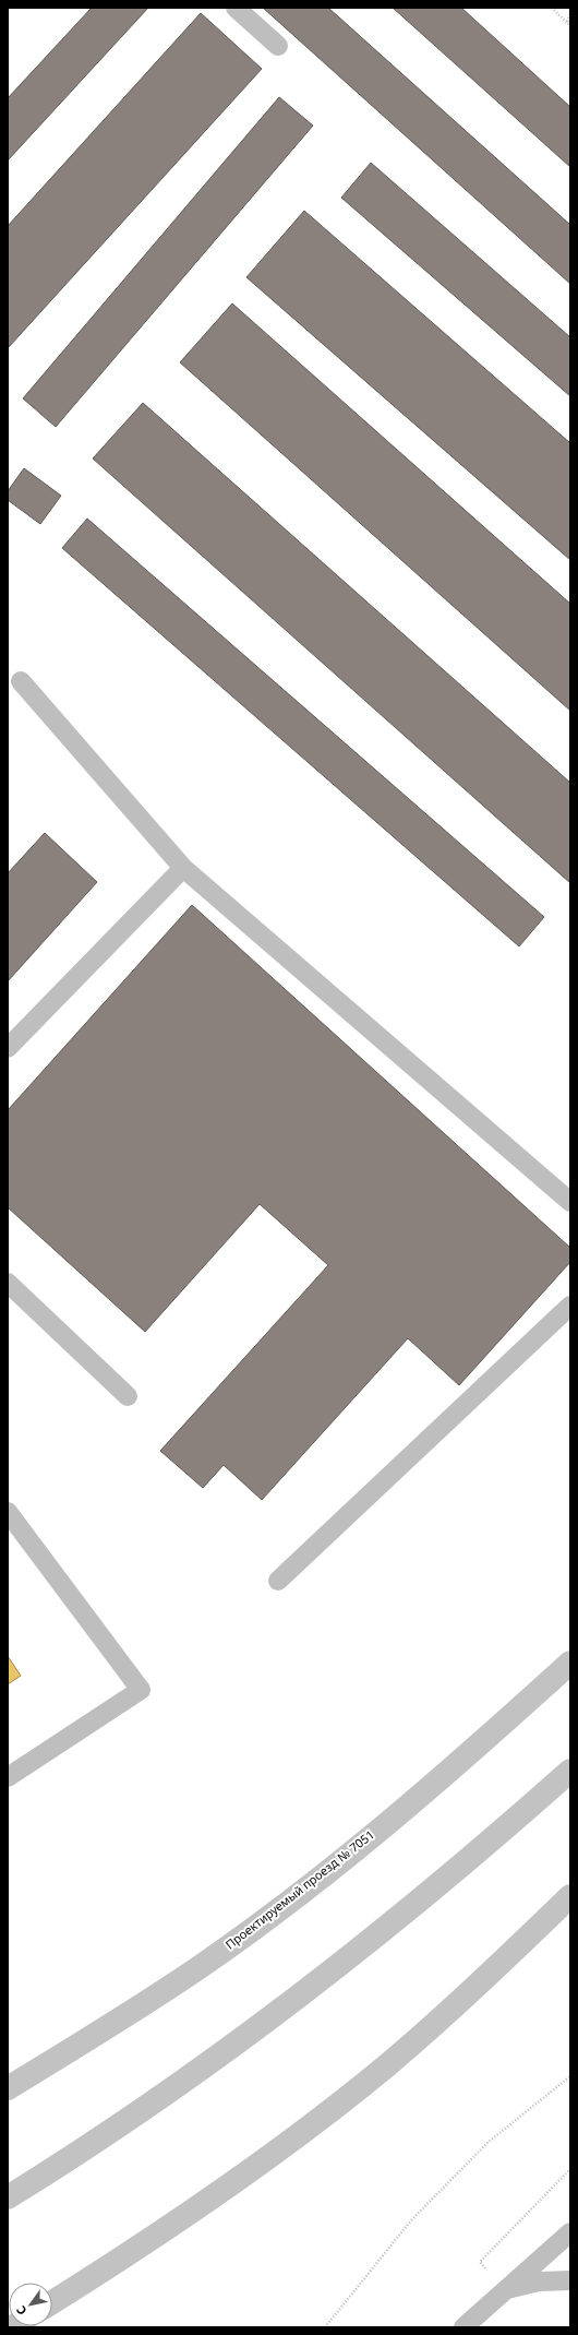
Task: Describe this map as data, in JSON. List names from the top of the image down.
{
  "streets": {
    "main road": ["Проектируемый проезд № 7051"]
  },
  "north": "bottom left"
}
